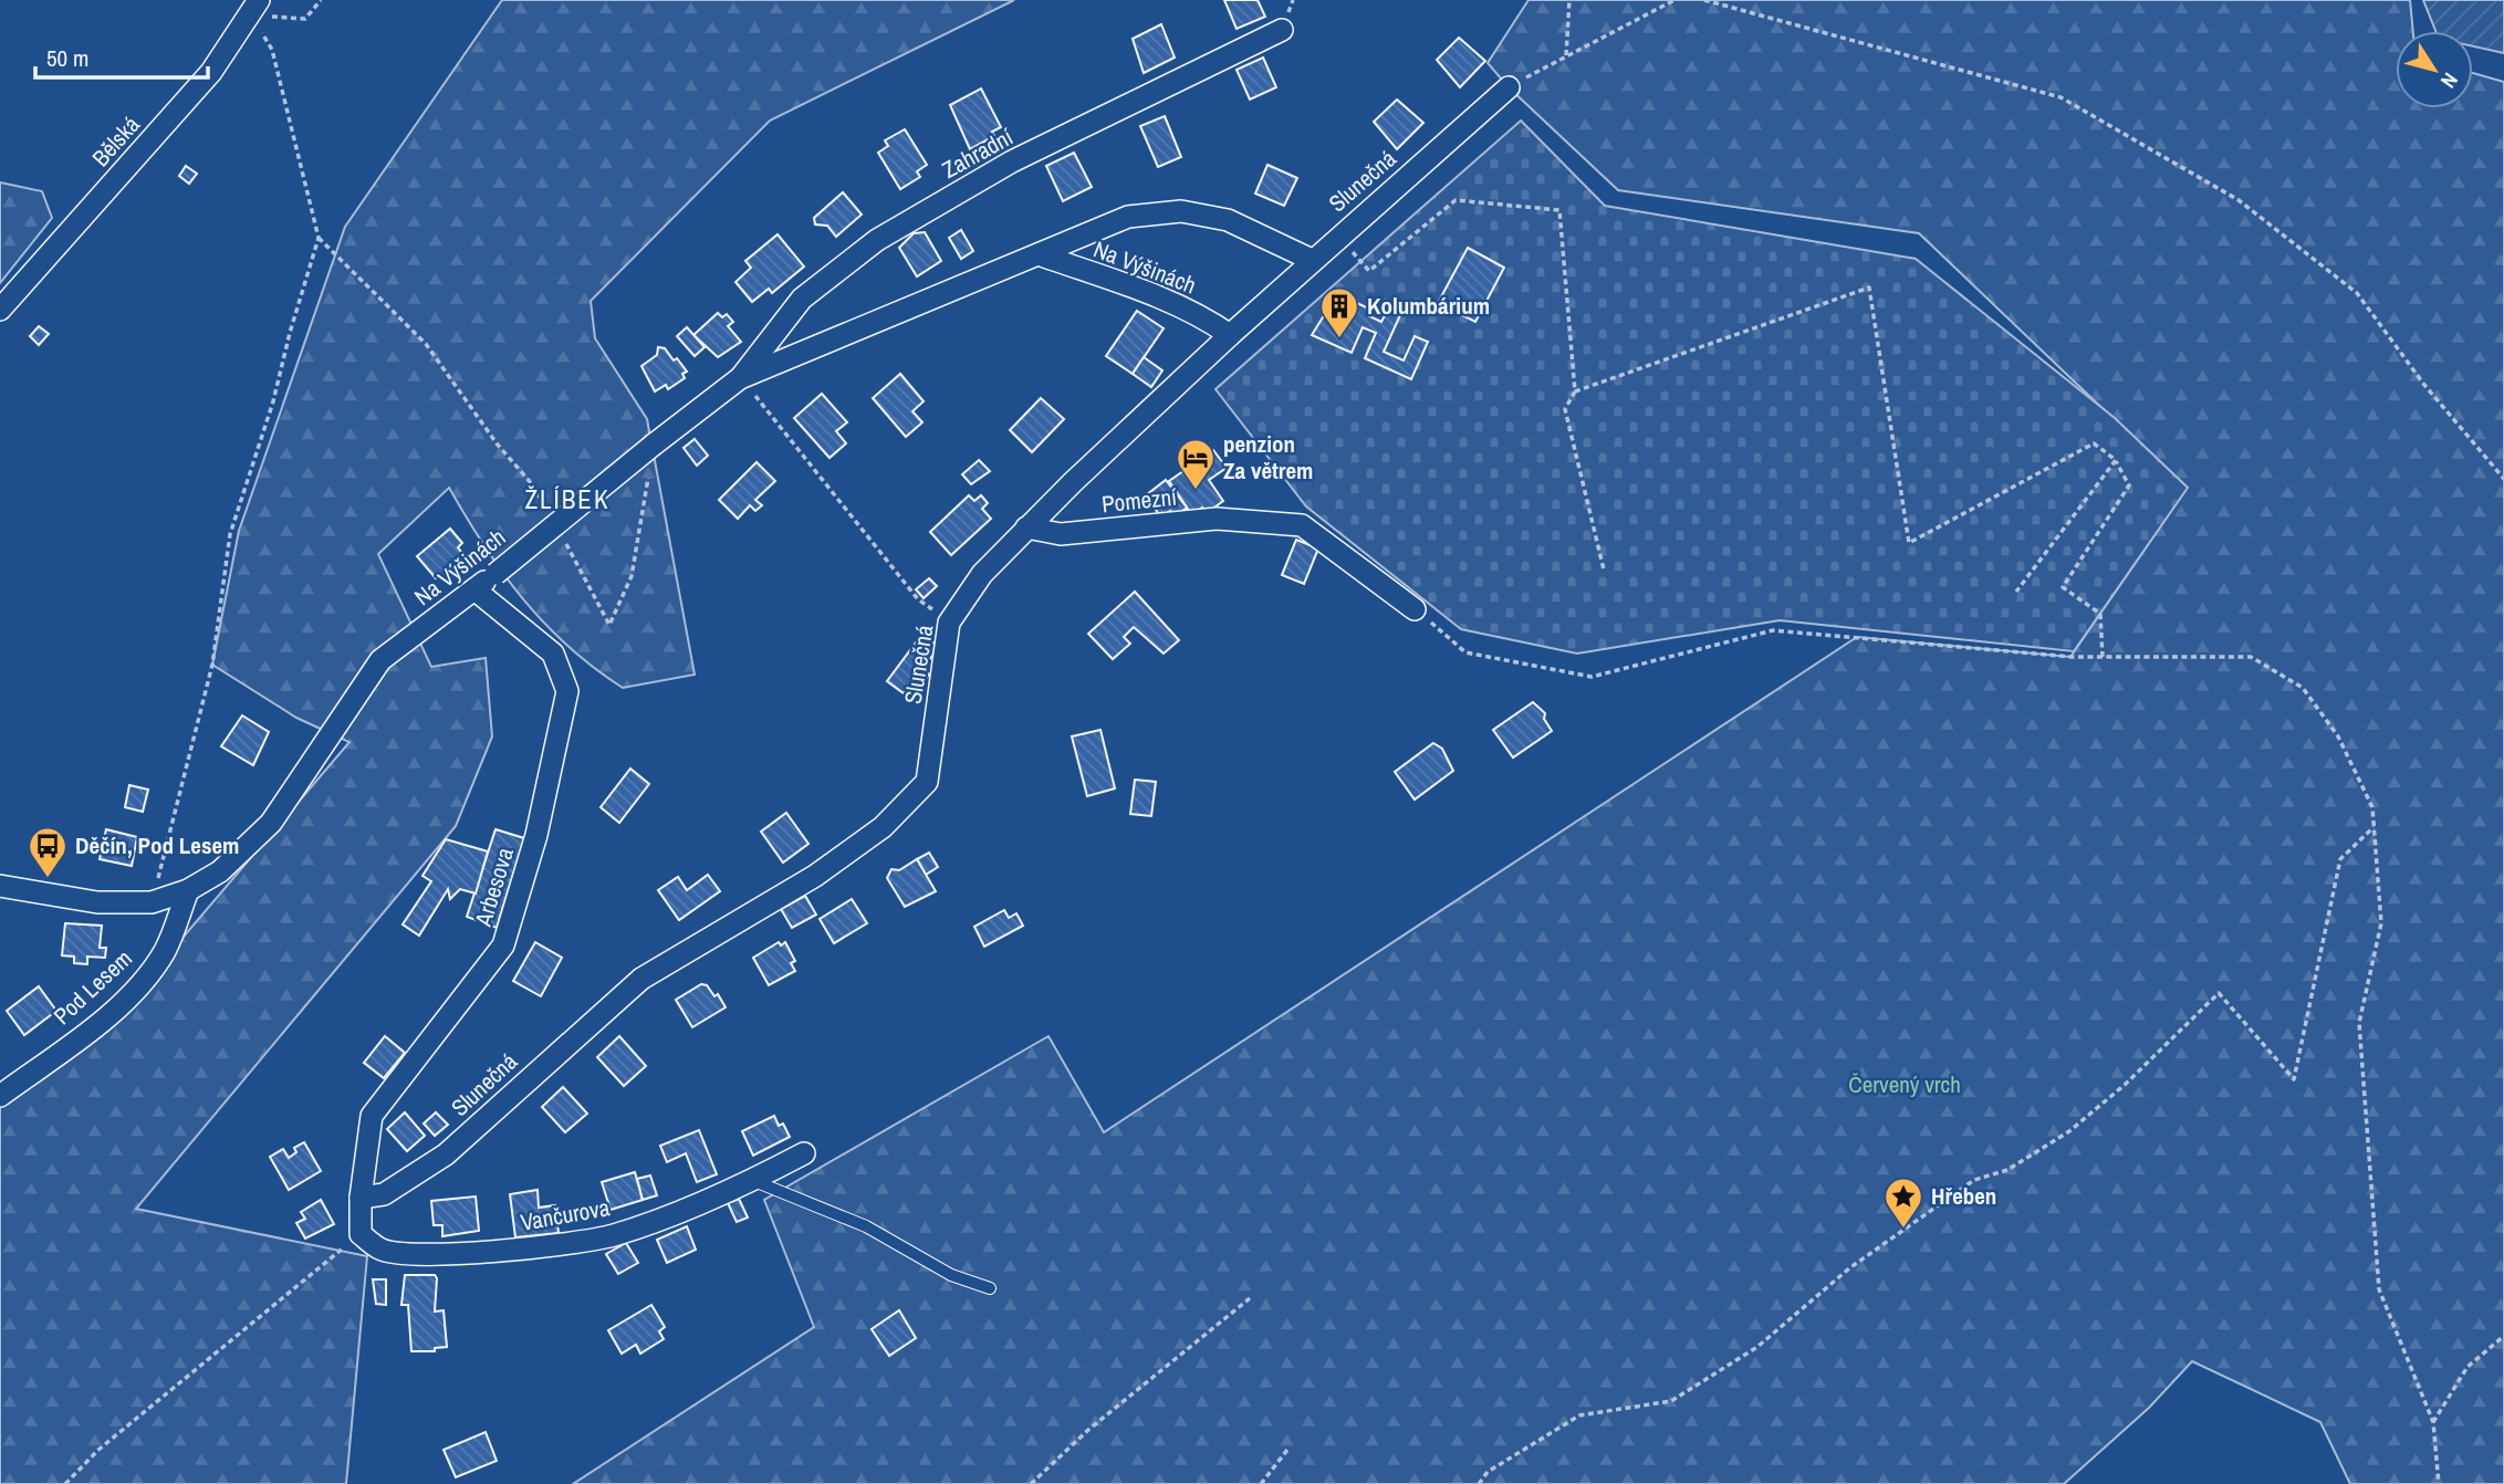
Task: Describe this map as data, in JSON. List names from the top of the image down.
{
  "streets": {
    "street": [
      "Bělská",
      "Zahradní",
      "Slunečná",
      "Na Výšinách",
      "Pomezní",
      "Arbesova",
      "Pod Lesem",
      "Vančurova"
    ]
  },
  "crossings": [
    ["Zahradní", "Na Výšinách"],
    ["Slunečná", "Na Výšinách"],
    ["Slunečná", "Pomezní"],
    ["Slunečná", "Arbesova"],
    ["Na Výšinách", "Arbesova"],
    ["Na Výšinách", "Pod Lesem"]
  ],
  "districts": ["ŽLÍBEK"],
  "parks": ["Červený vrch"],
  "places": {
    "building": ["Kolumbárium"],
    "hotel": ["penzion Za větrem"],
    "bus stop": ["Děčín, Pod Lesem"],
    "place": ["Hřeben"]
  },
  "scale_bar": "50 m",
  "north": "bottom right"
}
